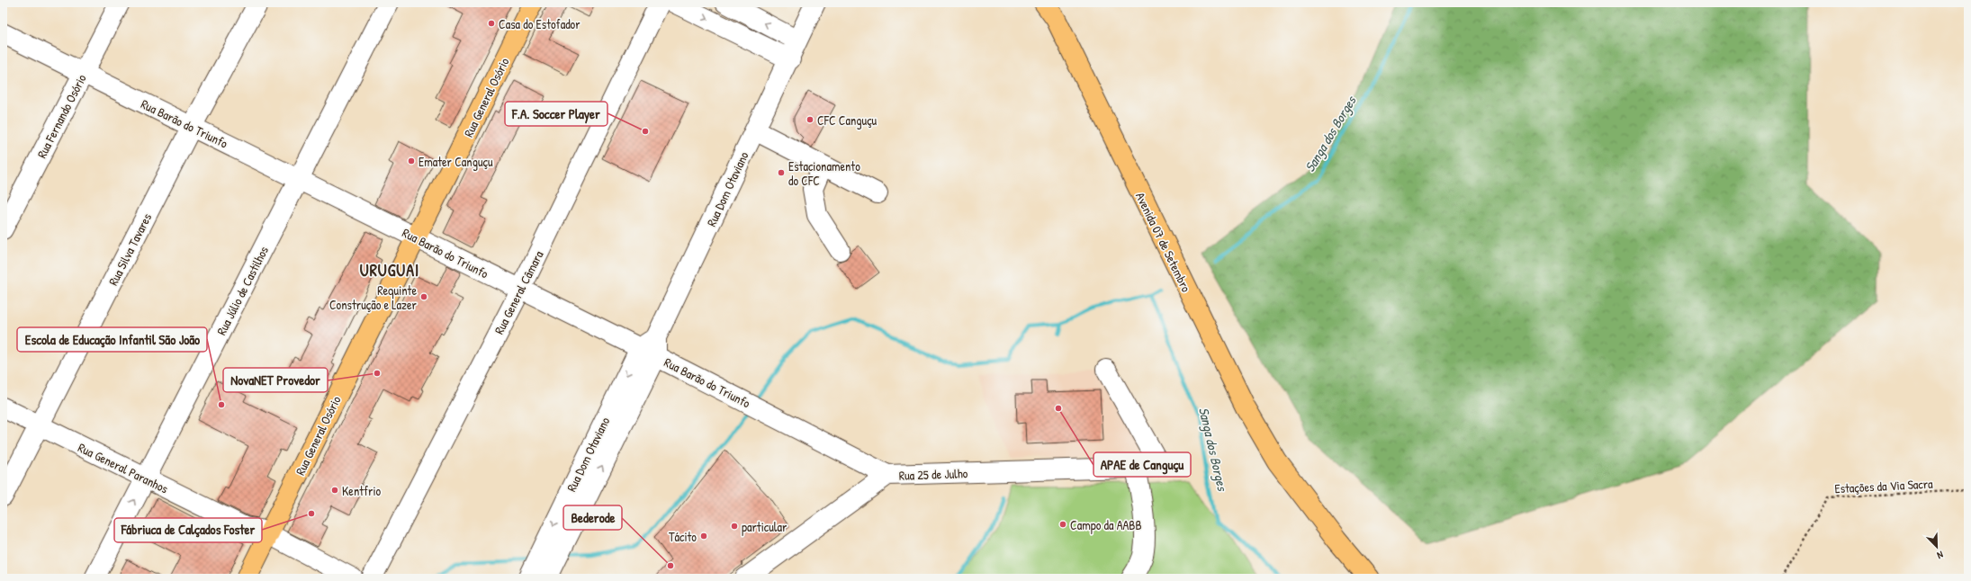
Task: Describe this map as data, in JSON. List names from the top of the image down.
{
  "streets": {
    "main road": ["Rua General Osório", "Avenida 07 de Setembro"],
    "street": [
      "Rua Fernando Osório",
      "Rua Barão do Triunfo",
      "Rua Dom Otaviano",
      "Rua Silva Tavares",
      "Rua Júlio de Castilhos",
      "Rua General Câmara",
      "Rua General Paranhos",
      "Rua 25 de Julho"
    ],
    "path": ["Estações da Via Sacra"]
  },
  "crossings": [
    ["Rua General Osório", "Rua Barão do Triunfo"],
    ["Rua General Osório", "Rua General Paranhos"],
    ["Rua Fernando Osório", "Rua Barão do Triunfo"],
    ["Rua Barão do Triunfo", "Rua Dom Otaviano"],
    ["Rua Barão do Triunfo", "Rua Silva Tavares"],
    ["Rua Barão do Triunfo", "Rua Júlio de Castilhos"],
    ["Rua Barão do Triunfo", "Rua General Câmara"],
    ["Rua Barão do Triunfo", "Rua 25 de Julho"],
    ["Rua Silva Tavares", "Rua General Paranhos"],
    ["Rua Júlio de Castilhos", "Rua General Paranhos"]
  ],
  "districts": ["URUGUAI"],
  "water": ["Sanga dos Borges"],
  "places": [
    "Casa do Estofador",
    "CFC Canguçu",
    "F.A. Soccer Player",
    "Emater Canguçu",
    "Estacionamento do CFC",
    "Requinte Construção e Lazer",
    "NovaNET Provedor",
    "Escola de Educação Infantil São João",
    "APAE de Canguçu",
    "Kentfrio",
    "Fábriuca de Calçados Foster",
    "Campo da AABB",
    "particular",
    "Tácito",
    "Bederode"
  ],
  "north": "bottom right"
}
